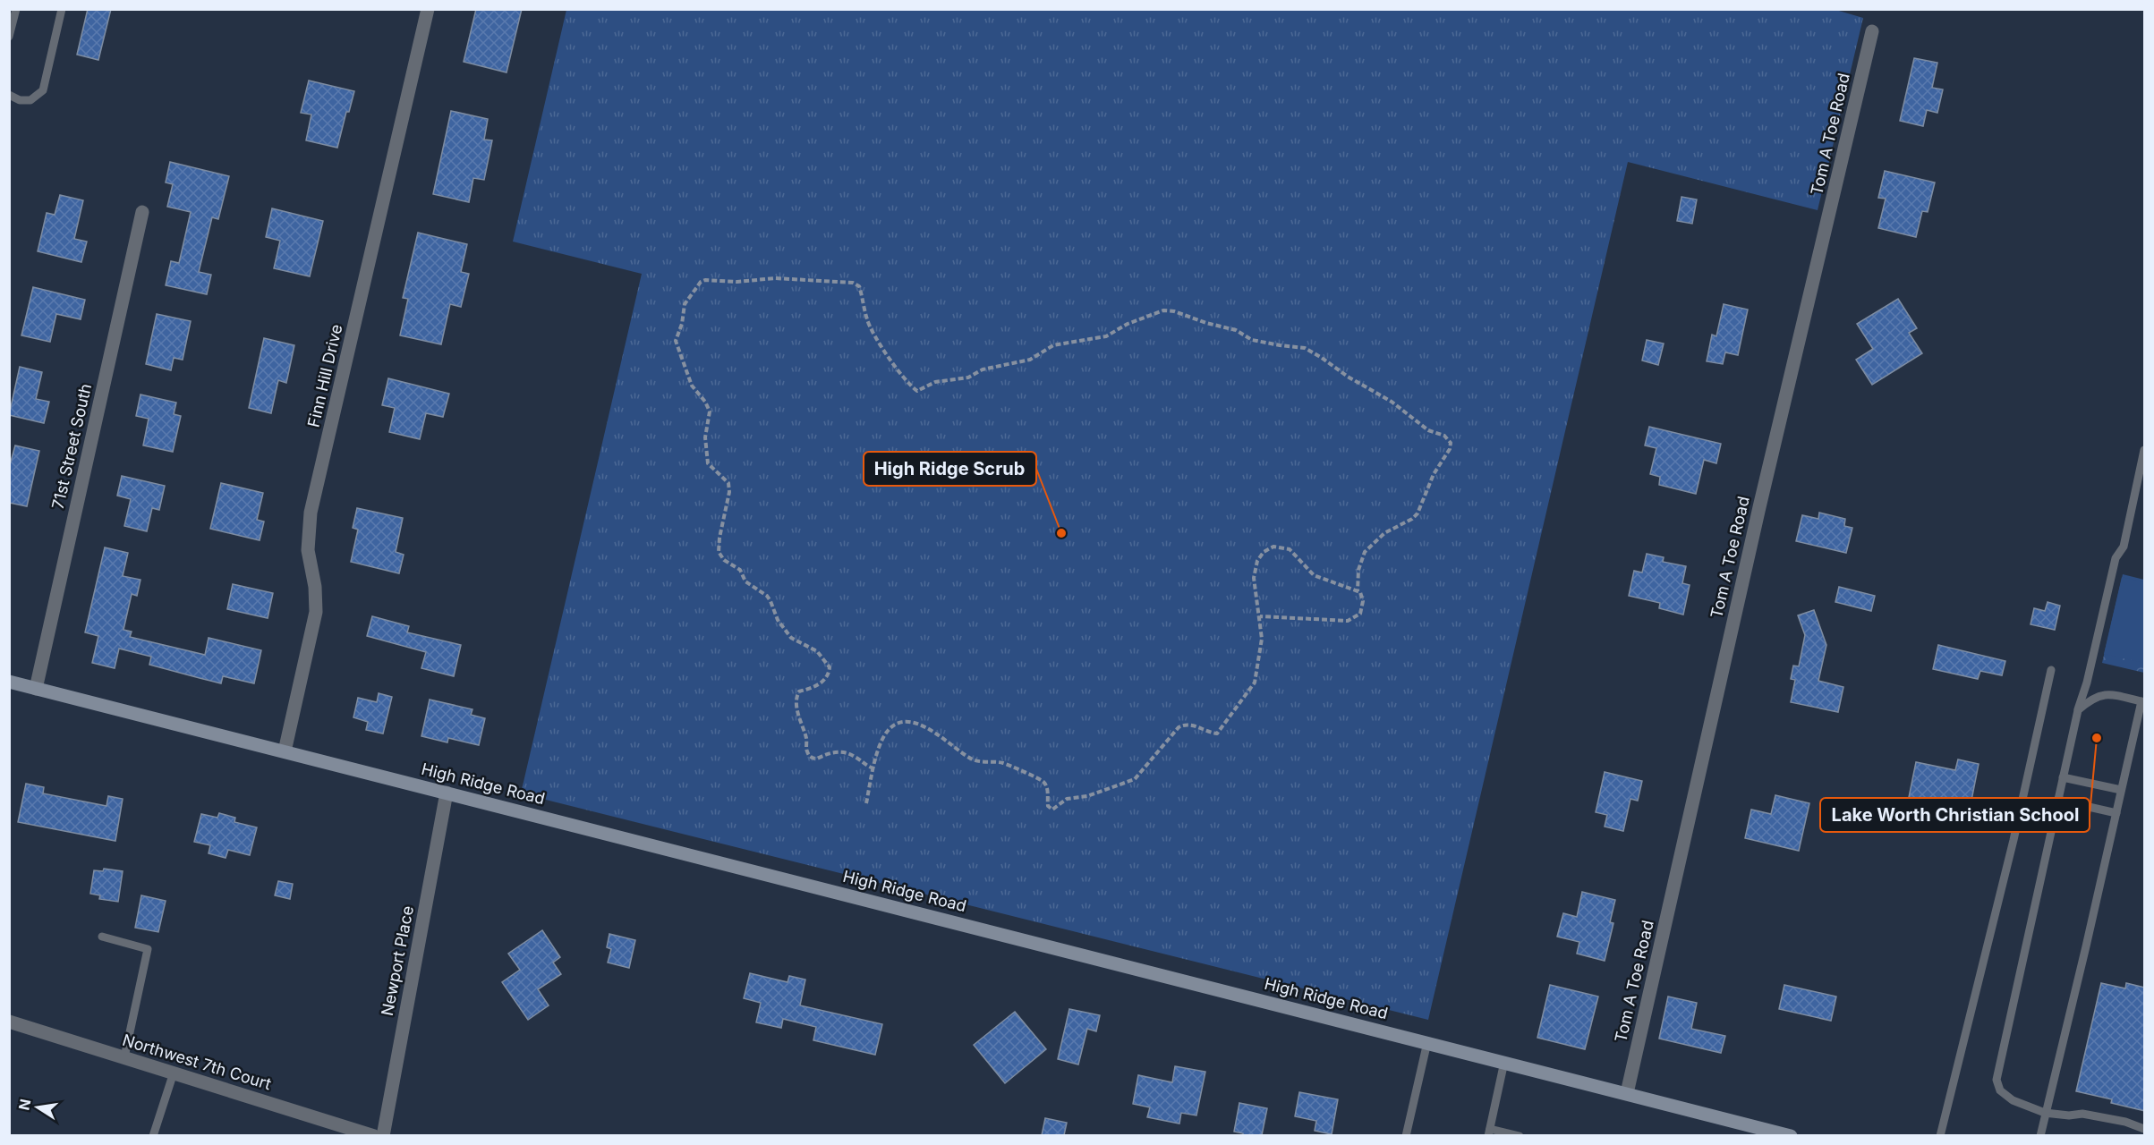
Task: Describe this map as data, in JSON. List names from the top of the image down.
{
  "streets": {
    "street": [
      "Tom A Toe Road",
      "Finn Hill Drive",
      "71st Street South",
      "High Ridge Road",
      "Newport Place",
      "Northwest 7th Court"
    ]
  },
  "crossings": [
    ["Tom A Toe Road", "High Ridge Road"],
    ["Finn Hill Drive", "High Ridge Road"],
    ["71st Street South", "High Ridge Road"],
    ["High Ridge Road", "Newport Place"]
  ],
  "places": ["High Ridge Scrub", "Lake Worth Christian School"],
  "north": "left"
}
